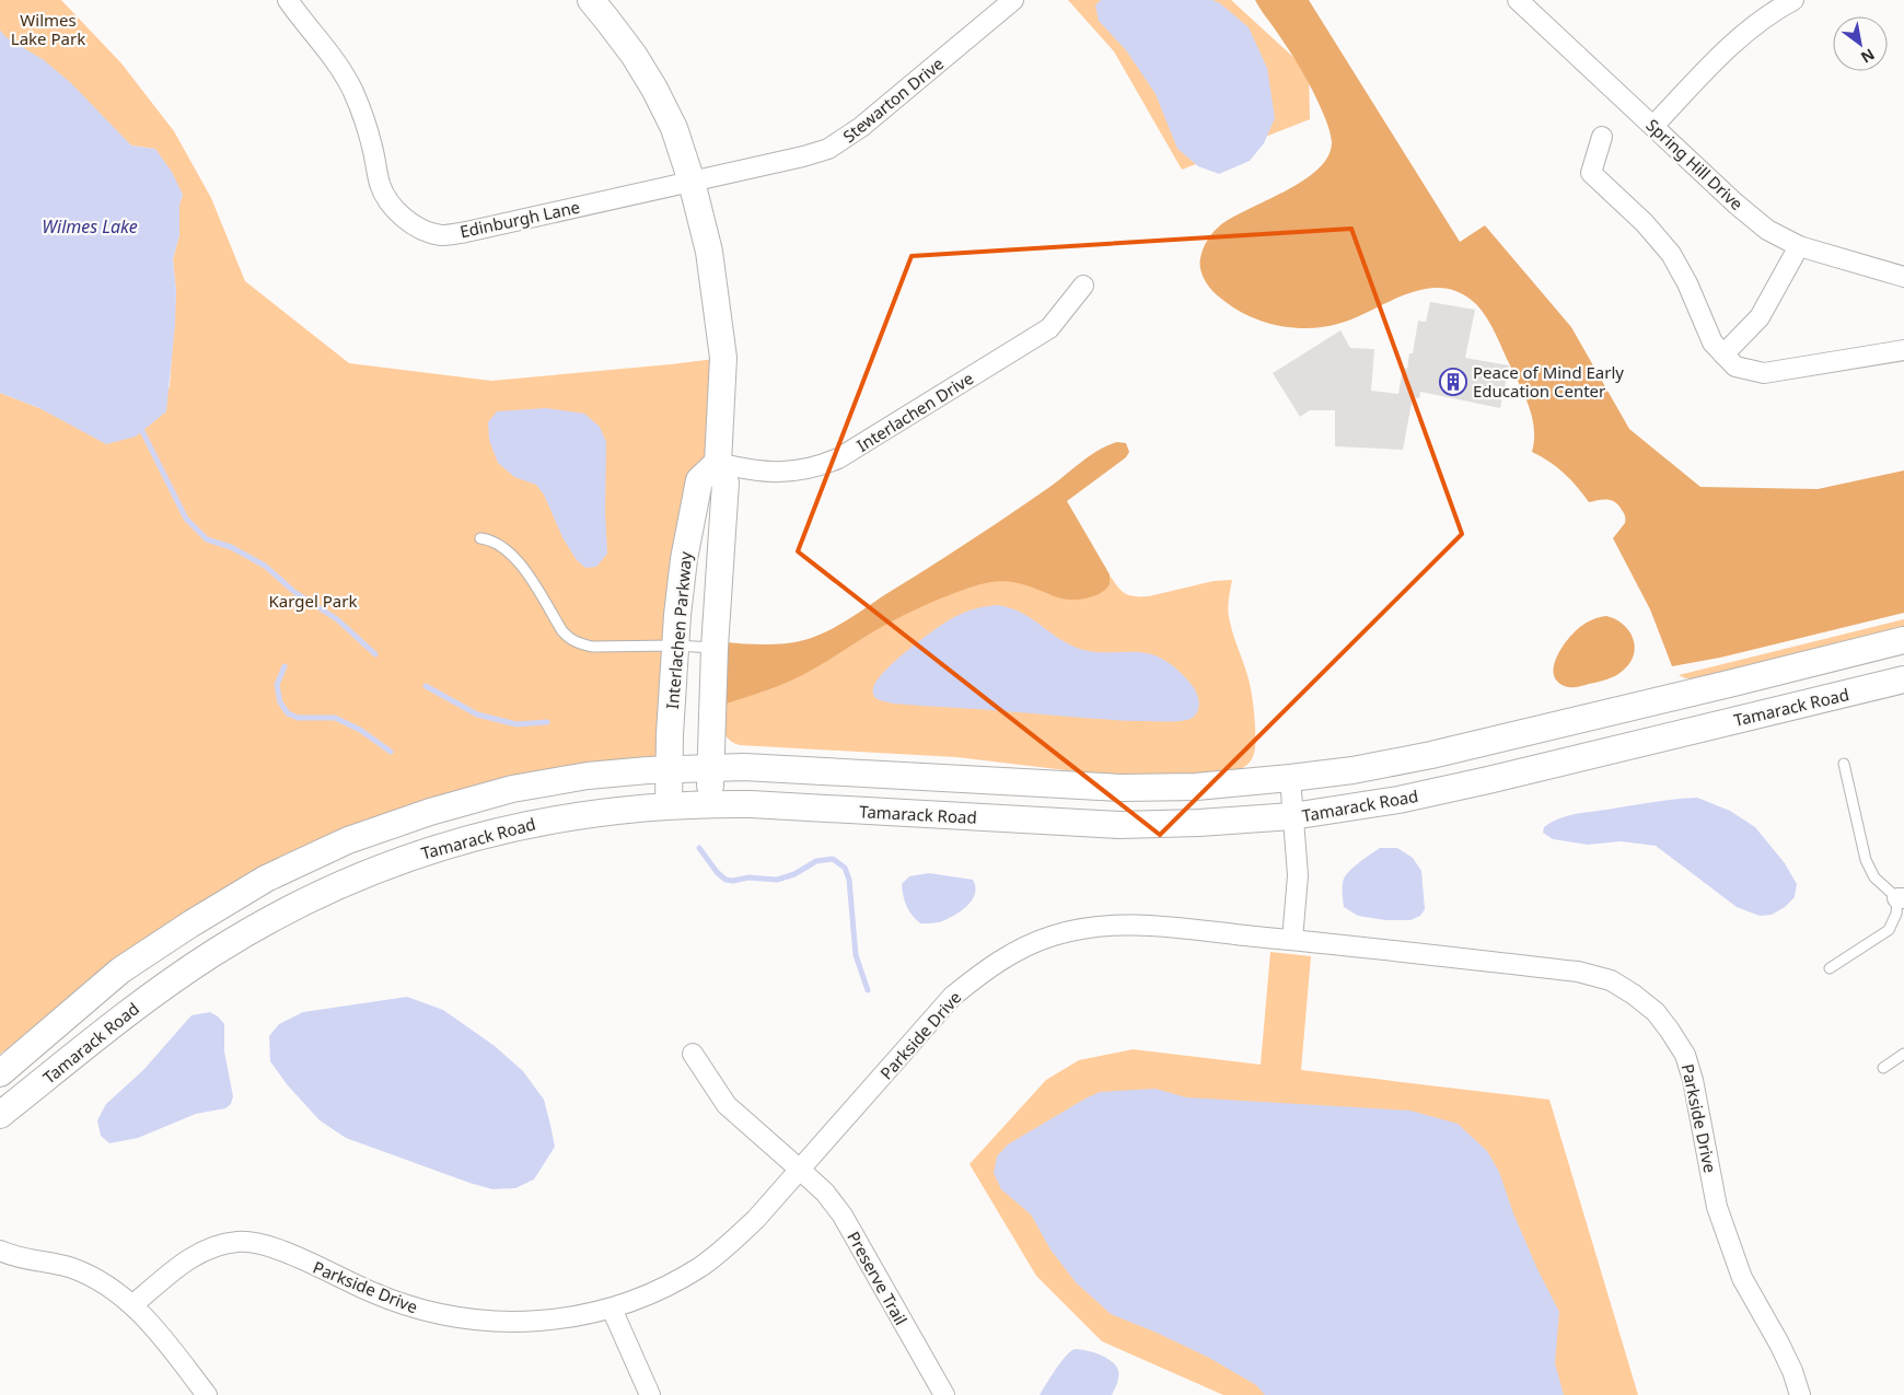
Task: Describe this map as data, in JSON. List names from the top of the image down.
{
  "streets": {
    "street": [
      "Stewarton Drive",
      "Spring Hill Drive",
      "Edinburgh Lane",
      "Interlachen Drive",
      "Interlachen Parkway",
      "Tamarack Road",
      "Parkside Drive",
      "Preserve Trail"
    ]
  },
  "crossings": [
    ["Stewarton Drive", "Edinburgh Lane"],
    ["Interlachen Drive", "Interlachen Parkway"],
    ["Interlachen Parkway", "Tamarack Road"],
    ["Parkside Drive", "Preserve Trail"]
  ],
  "water": ["Wilmes Lake"],
  "parks": ["Wilmes Lake Park", "Kargel Park"],
  "places": {
    "building": ["Peace of Mind Early Education Center"]
  },
  "north": "bottom right"
}
